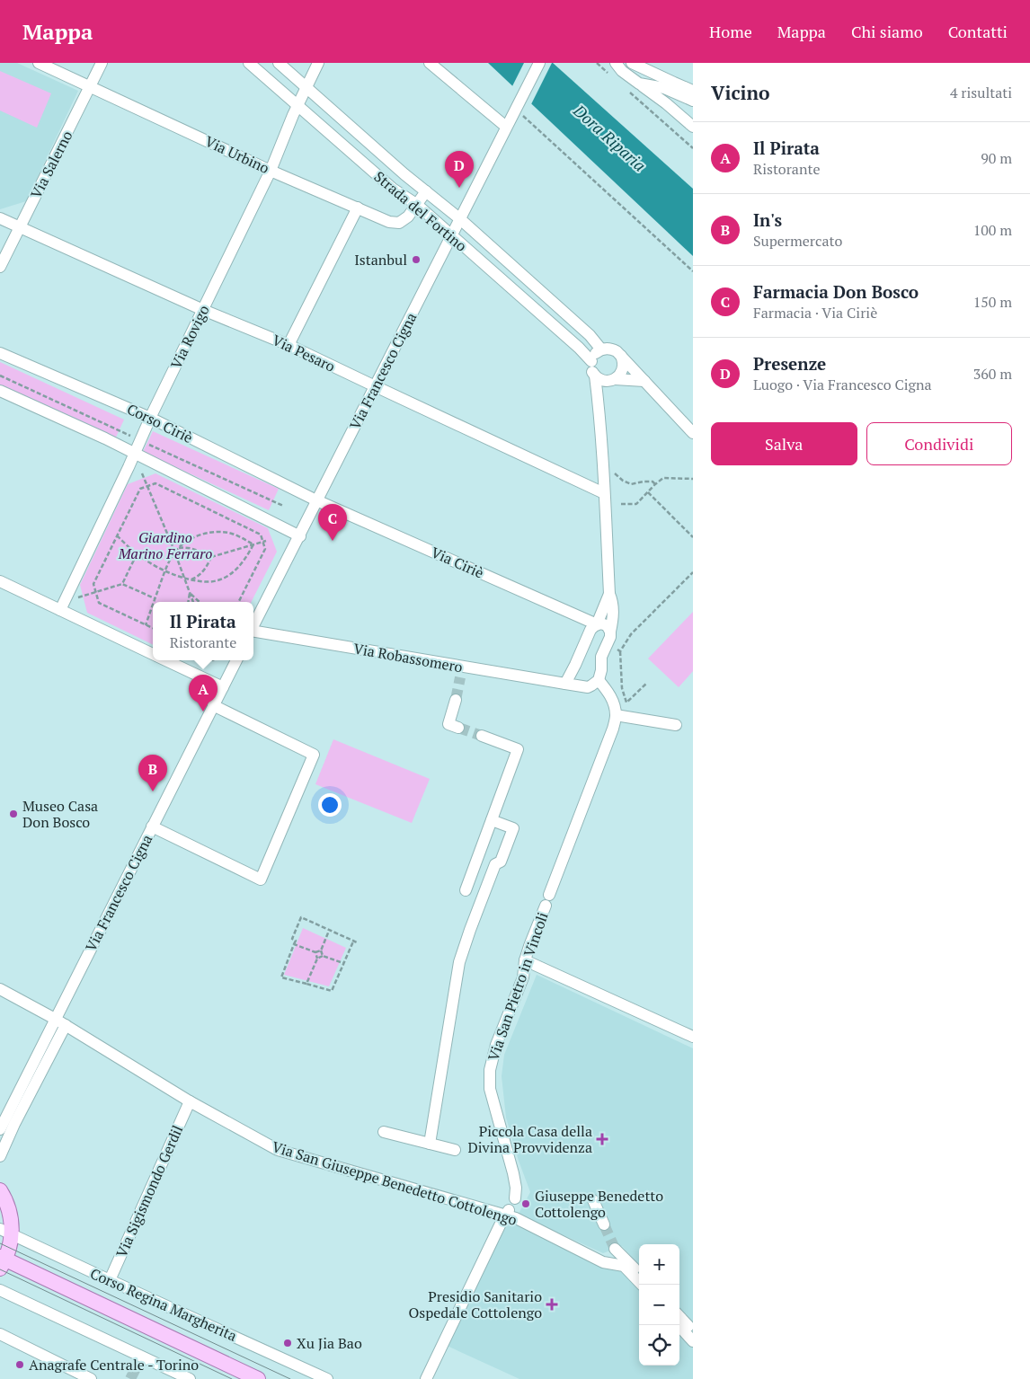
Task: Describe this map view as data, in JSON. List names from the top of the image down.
{
  "streets": {
    "main road": ["Corso Regina Margherita"],
    "street": [
      "Via Urbino",
      "Via Salerno",
      "Strada del Fortino",
      "Via Rovigo",
      "Via Pesaro",
      "Via Francesco Cigna",
      "Corso Ciriè",
      "Via Ciriè",
      "Via Robassomero",
      "Via San Pietro in Vincoli",
      "Via San Giuseppe Benedetto Cottolengo",
      "Via Sigismondo Gerdil"
    ]
  },
  "crossings": [
    ["Via Urbino", "Via Salerno"],
    ["Via Urbino", "Strada del Fortino"],
    ["Via Urbino", "Via Rovigo"],
    ["Via Salerno", "Via Pesaro"],
    ["Strada del Fortino", "Via Rovigo"],
    ["Strada del Fortino", "Via Francesco Cigna"],
    ["Via Rovigo", "Via Pesaro"],
    ["Via Rovigo", "Corso Ciriè"],
    ["Via Pesaro", "Via Francesco Cigna"],
    ["Via Francesco Cigna", "Corso Ciriè"],
    ["Via Francesco Cigna", "Via Ciriè"],
    ["Via Francesco Cigna", "Via San Giuseppe Benedetto Cottolengo"],
    ["Corso Ciriè", "Via Ciriè"],
    ["Via Robassomero", "Via San Pietro in Vincoli"],
    ["Via San Pietro in Vincoli", "Via San Giuseppe Benedetto Cottolengo"],
    ["Via San Giuseppe Benedetto Cottolengo", "Via Sigismondo Gerdil"],
    ["Via Sigismondo Gerdil", "Corso Regina Margherita"]
  ],
  "water": ["Dora Riparia"],
  "parks": ["Giardino Marino Ferraro"],
  "places": {
    "other": [
      "Istanbul",
      "Museo Casa Don Bosco",
      "Giuseppe Benedetto Cottolengo",
      "Xu Jia Bao",
      "Anagrafe Centrale - Torino"
    ],
    "health": ["Piccola Casa della Divina Provvidenza", "Presidio Sanitario Ospedale Cottolengo"]
  },
  "page": {
    "header": "Mappa",
    "nav": [
      "Home",
      "Mappa",
      "Chi siamo",
      "Contatti"
    ],
    "heading": ["Vicino", "4 risultati"],
    "list": [
      {
        "mark": "A",
        "name": "Il Pirata",
        "note": "Ristorante",
        "value": "90 m"
      },
      {
        "mark": "B",
        "name": "In's",
        "note": "Supermercato",
        "value": "100 m"
      },
      {
        "mark": "C",
        "name": "Farmacia Don Bosco",
        "note": "Farmacia · Via Ciriè",
        "value": "150 m"
      },
      {
        "mark": "D",
        "name": "Presenze",
        "note": "Luogo · Via Francesco Cigna",
        "value": "360 m"
      }
    ],
    "pins": [
      "D",
      "C",
      "A",
      "B"
    ],
    "buttons": ["Salva", "Condividi"],
    "popup": ["Il Pirata", "Ristorante"],
    "map_buttons": ["+", "−"]
  }
}
